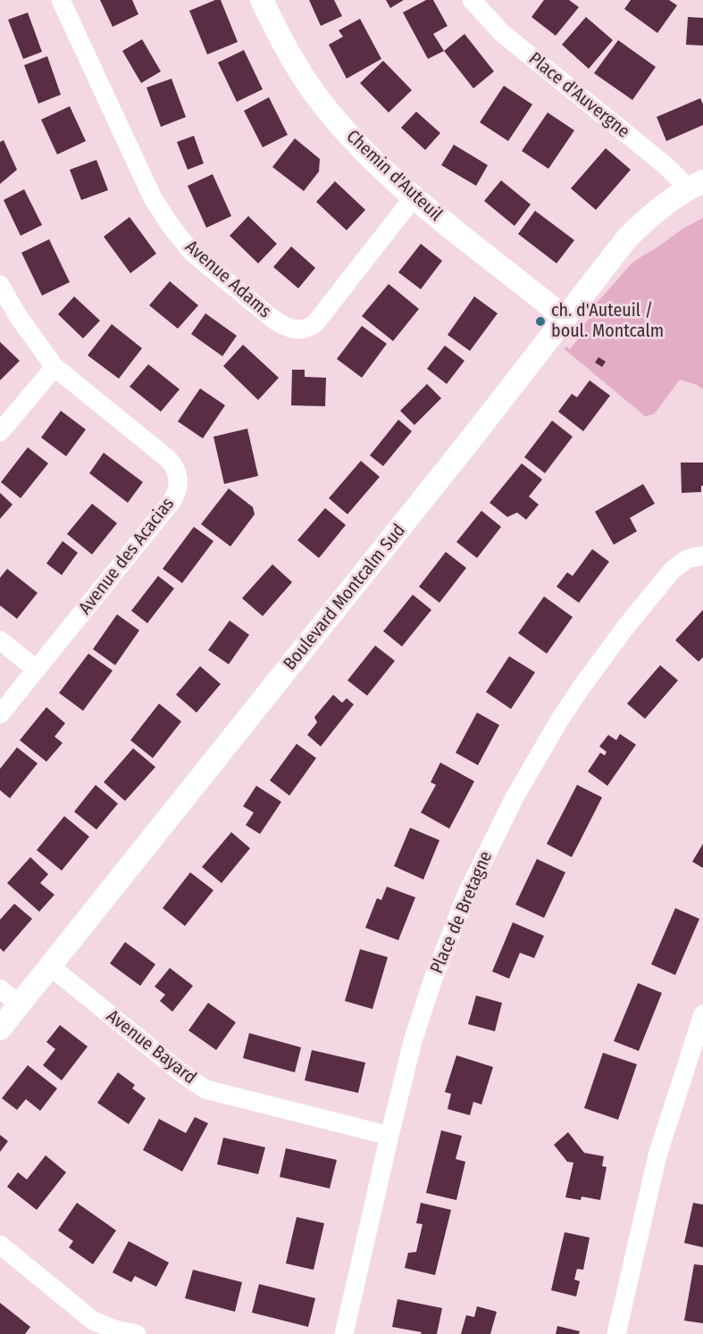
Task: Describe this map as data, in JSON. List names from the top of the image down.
{
  "streets": {
    "street": [
      "Place d'Auvergne",
      "Chemin d'Auteuil",
      "Avenue Adams",
      "Avenue des Acacias",
      "Boulevard Montcalm Sud",
      "Place de Bretagne",
      "Avenue Bayard"
    ]
  },
  "crossings": [
    ["Place d'Auvergne", "Boulevard Montcalm Sud"],
    ["Chemin d'Auteuil", "Avenue Adams"],
    ["Chemin d'Auteuil", "Boulevard Montcalm Sud"],
    ["Boulevard Montcalm Sud", "Avenue Bayard"],
    ["Place de Bretagne", "Avenue Bayard"]
  ],
  "places": ["ch. d'Auteuil / boul. Montcalm"]
}
